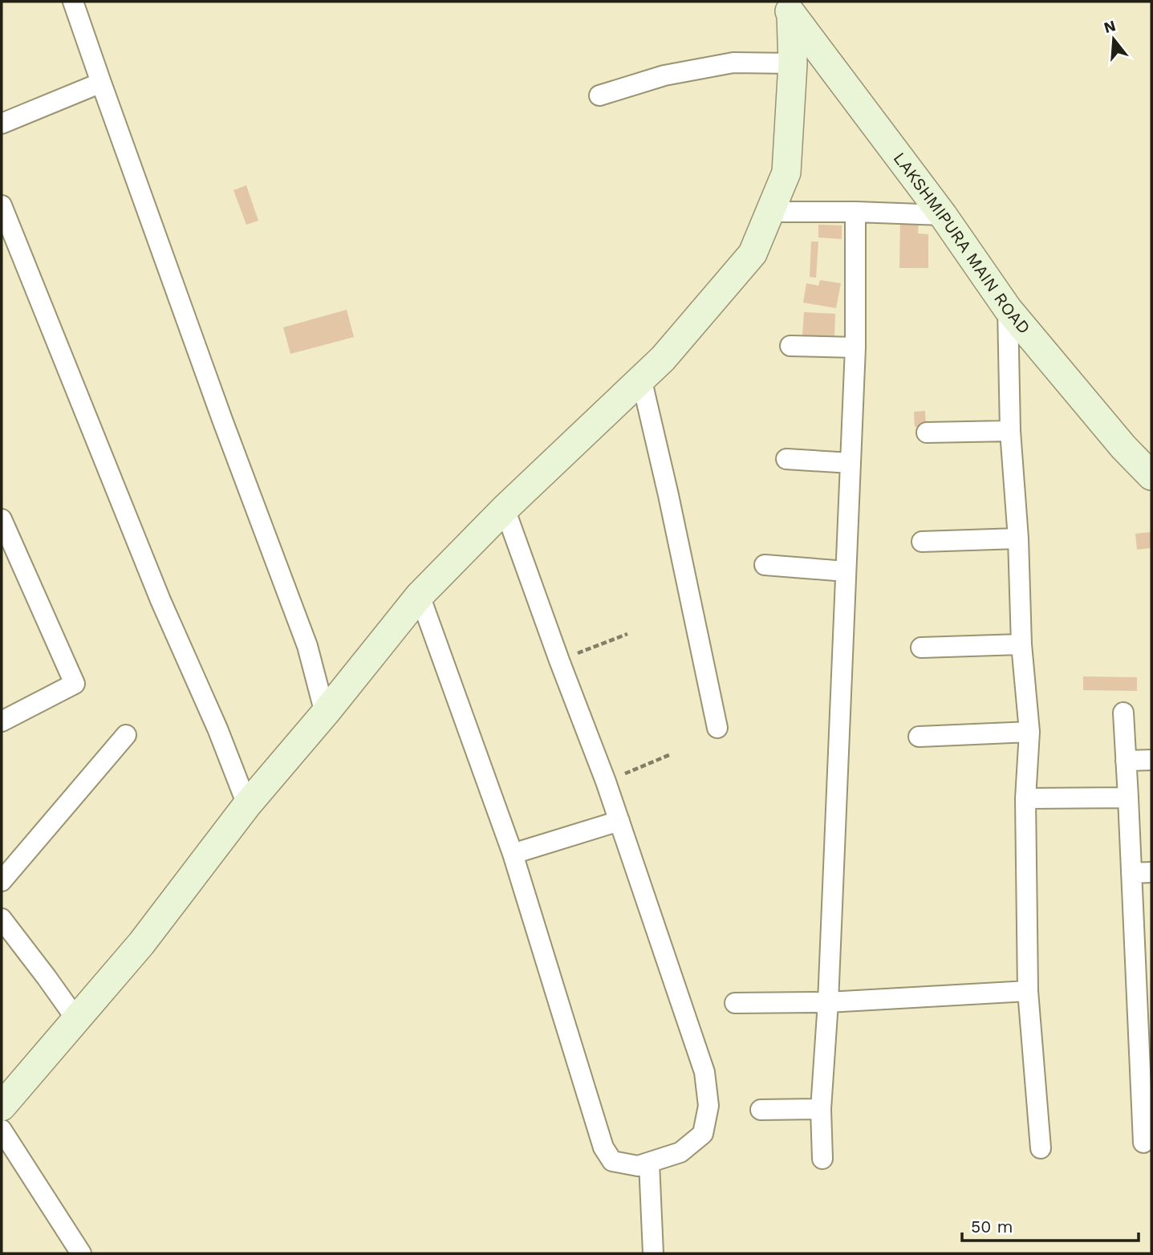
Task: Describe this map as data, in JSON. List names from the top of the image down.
{
  "streets": {
    "street": ["LAKSHMIPURA MAIN ROAD"]
  },
  "scale_bar": "50 m",
  "north": "top"
}
